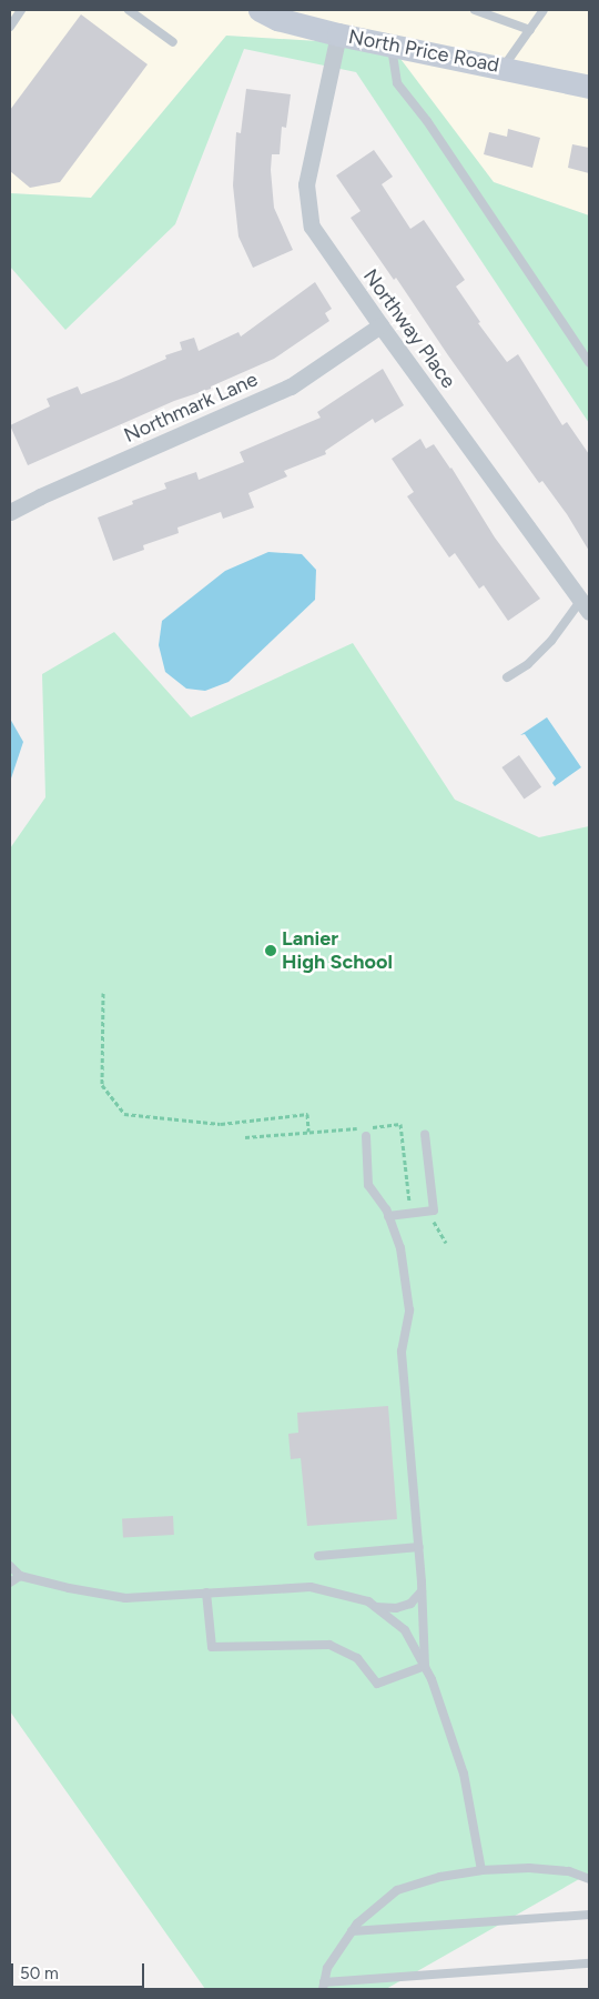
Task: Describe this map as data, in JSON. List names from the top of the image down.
{
  "streets": {
    "street": ["North Price Road", "Northway Place", "Northmark Lane"]
  },
  "crossings": [
    ["North Price Road", "Northway Place"],
    ["Northway Place", "Northmark Lane"]
  ],
  "places": ["Lanier High School"],
  "scale_bar": "50 m"
}
